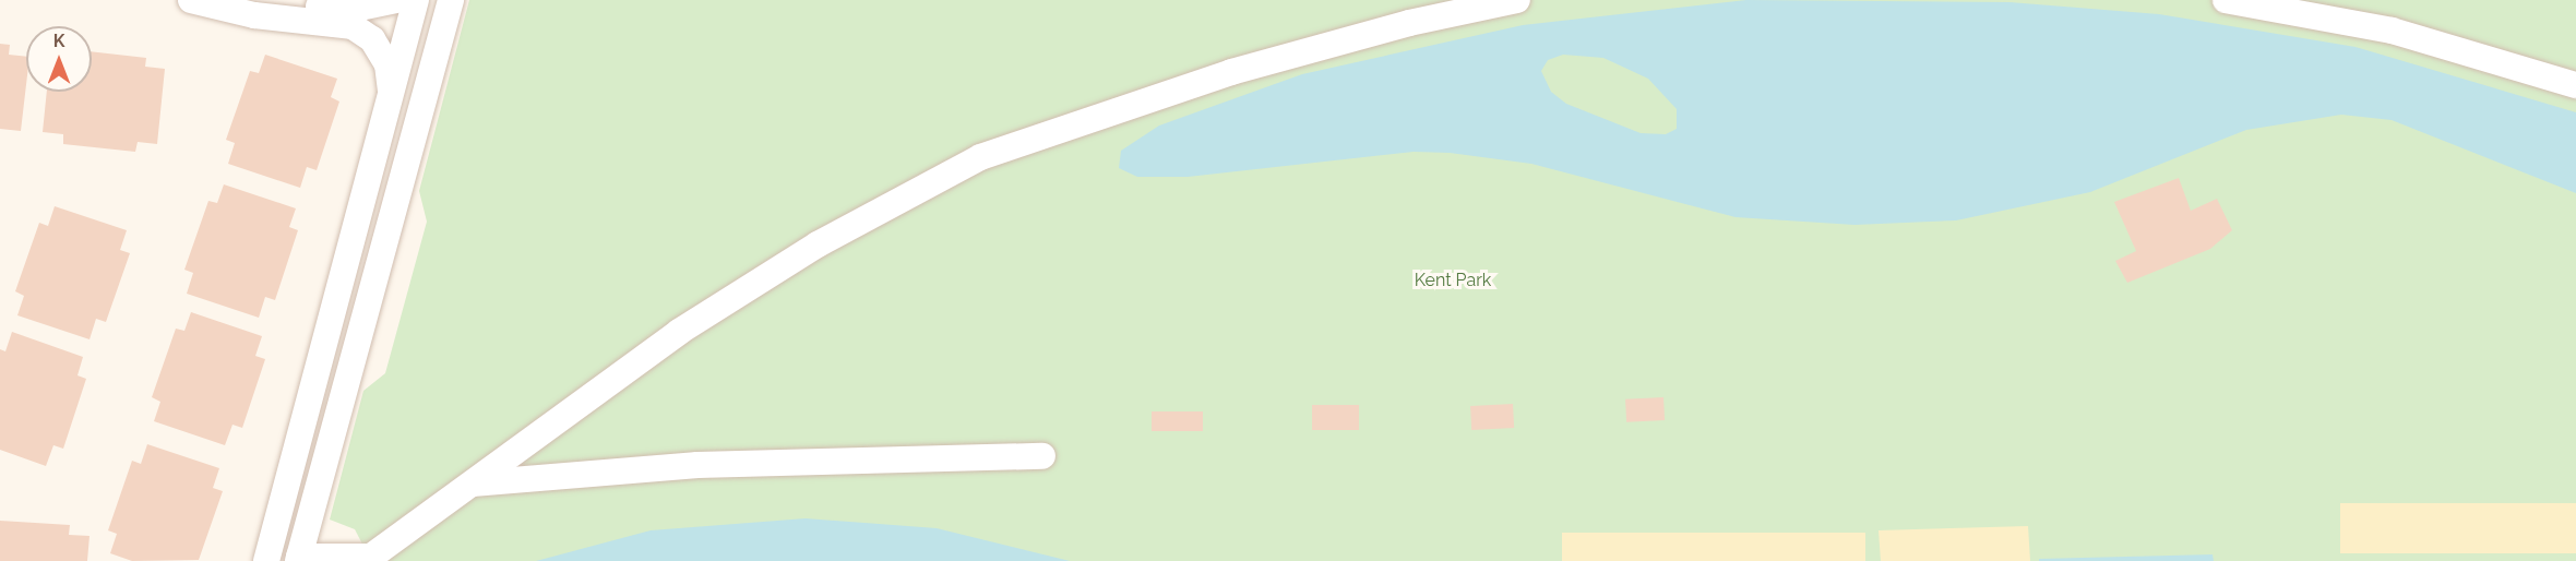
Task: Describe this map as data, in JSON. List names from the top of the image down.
{
  "parks": ["Kent Park"],
  "north": "top"
}
